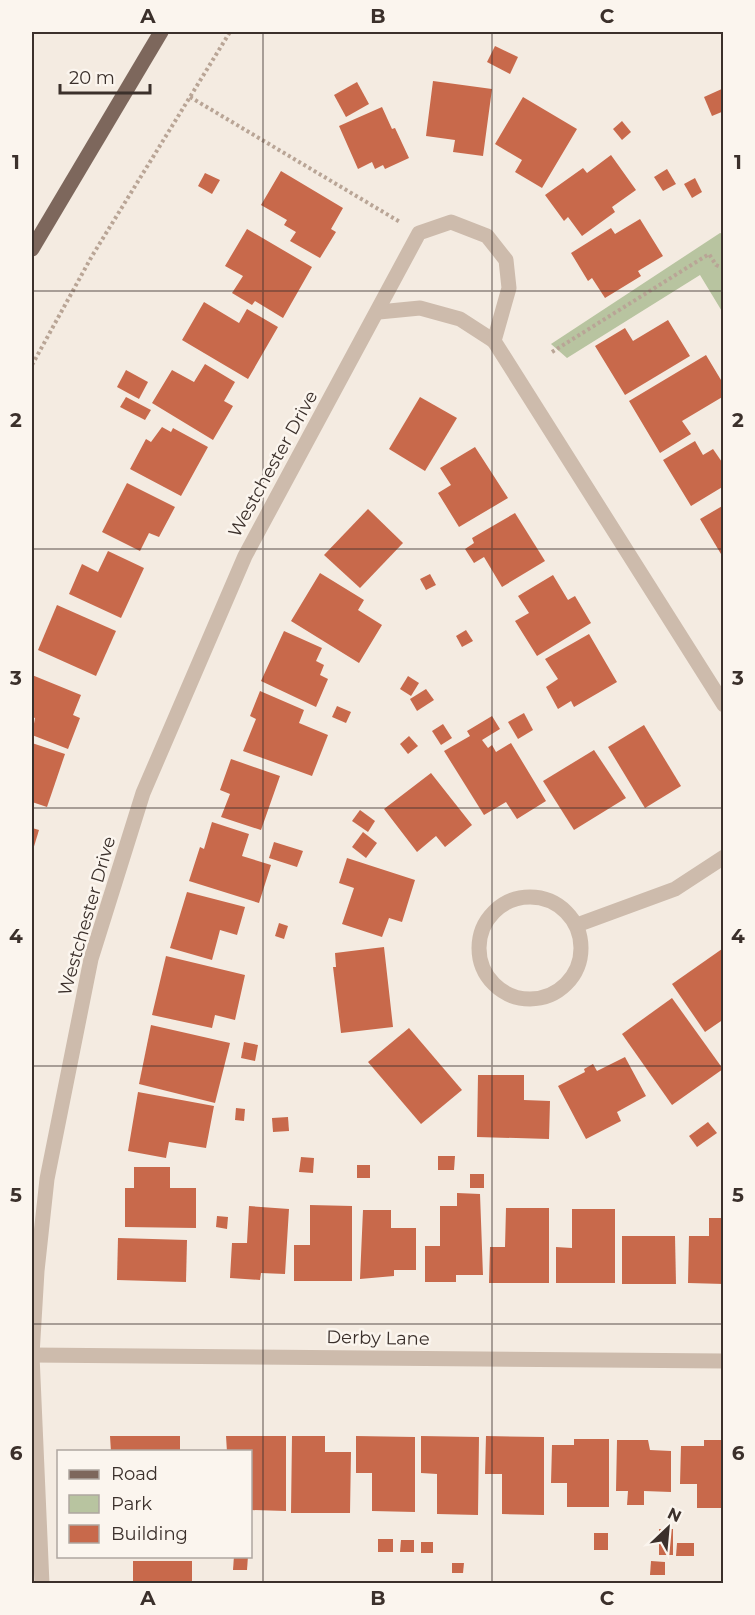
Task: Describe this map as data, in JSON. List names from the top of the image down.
{
  "streets": {
    "street": ["Westchester Drive", "Derby Lane"]
  },
  "crossings": [
    ["Westchester Drive", "Derby Lane"]
  ],
  "legend": ["Road", "Park", "Building"],
  "scale_bar": "20 m",
  "north": "top right",
  "grid": {
    "columns": ["A", "B", "C"],
    "rows": [
      "1",
      "2",
      "3",
      "4",
      "5",
      "6"
    ]
  }
}
